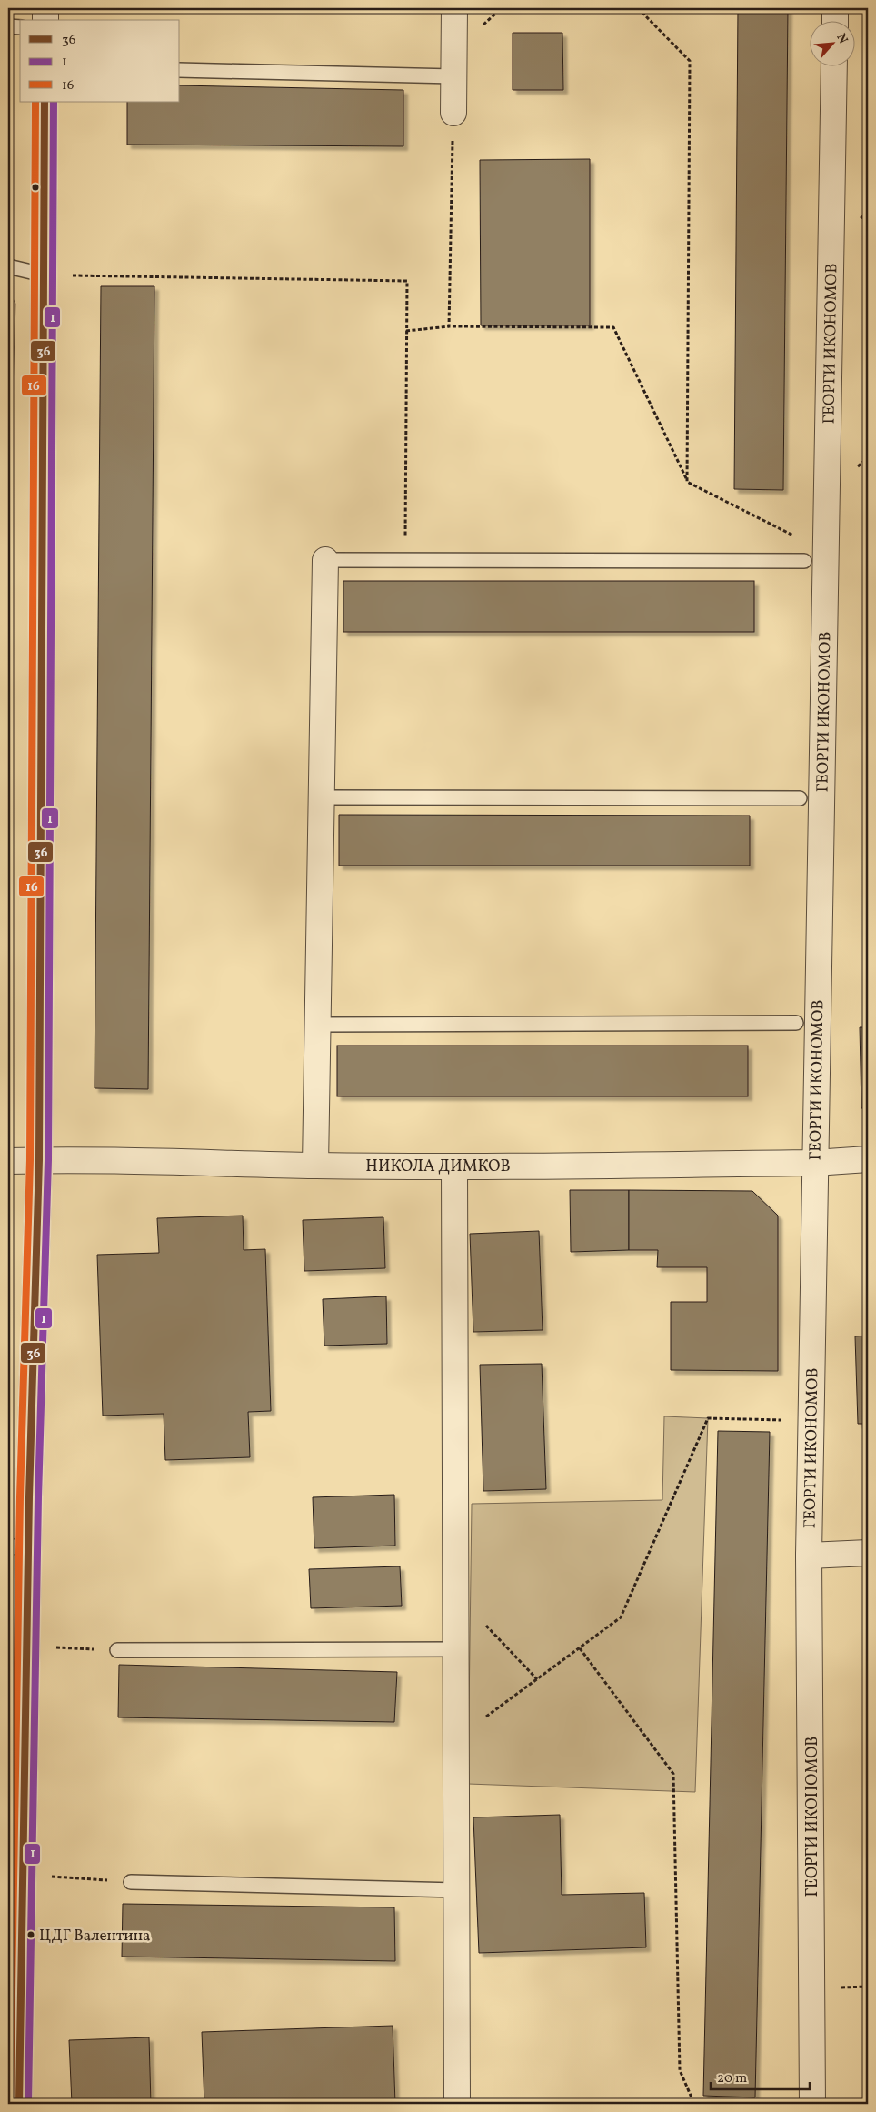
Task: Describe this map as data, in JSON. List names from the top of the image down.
{
  "streets": {
    "street": ["ГЕОРГИ ИКОНОМОВ", "НИКОЛА ДИМКОВ"]
  },
  "crossings": [
    ["ГЕОРГИ ИКОНОМОВ", "НИКОЛА ДИМКОВ"]
  ],
  "places": ["ЦДГ Валентина"],
  "lines": ["transit line 36", "transit line 1", "transit line 16"],
  "legend": ["36", "1", "16"],
  "scale_bar": "20 m",
  "north": "top right"
}
